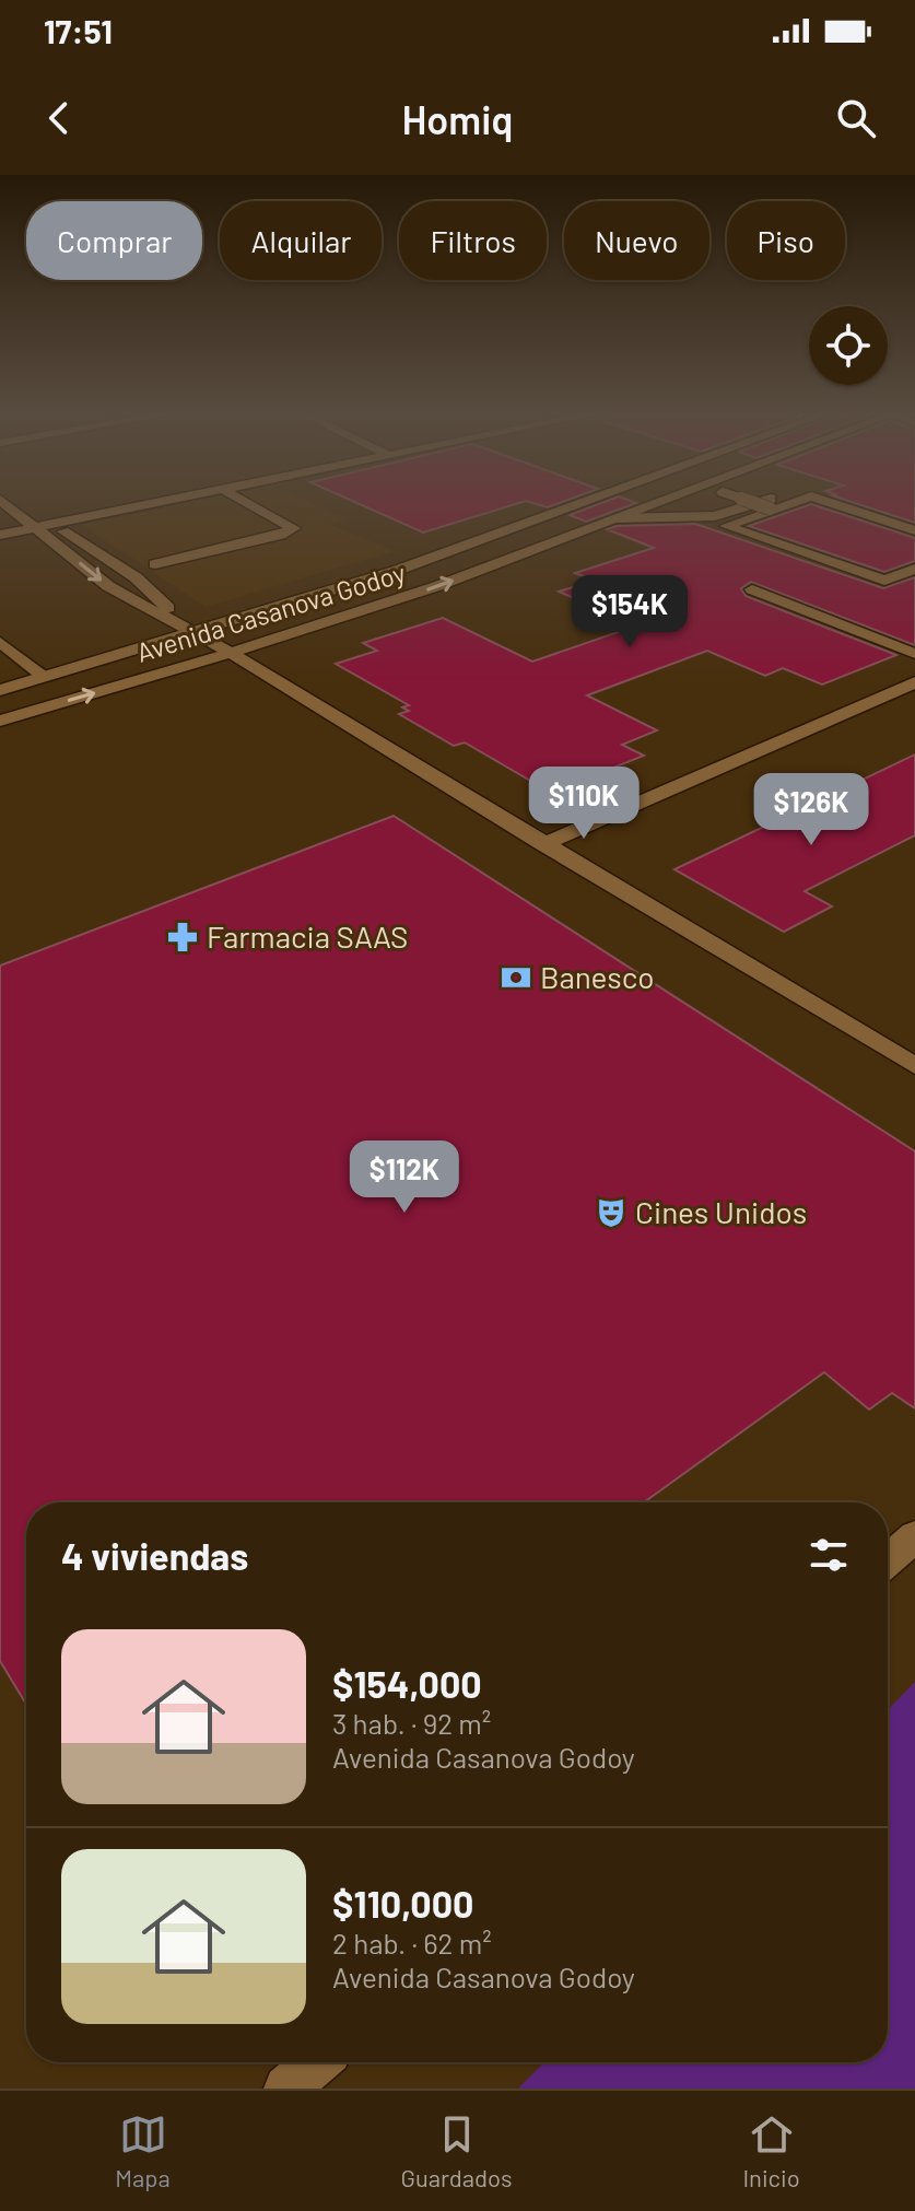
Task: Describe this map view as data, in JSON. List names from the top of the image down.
{
  "streets": {
    "street": ["Avenida Casanova Godoy"]
  },
  "places": {
    "pharmacy": ["Farmacia SAAS"],
    "bank": ["Banesco"],
    "theatre": ["Cines Unidos"]
  },
  "page": {
    "status": "17:51",
    "header": "Homiq",
    "chip": [
      "Comprar",
      "Alquilar",
      "Filtros",
      "Nuevo",
      "Piso"
    ],
    "price": [
      "$154K",
      "$110K",
      "$126K",
      "$112K"
    ],
    "heading": "4 viviendas",
    "list": [
      {
        "name": "$154,000",
        "note": "3 hab. · 92 m² · Avenida Casanova Godoy"
      },
      {
        "name": "$110,000",
        "note": "2 hab. · 62 m² · Avenida Casanova Godoy"
      }
    ],
    "tabs": ["Mapa", "Guardados", "Inicio"]
  }
}
